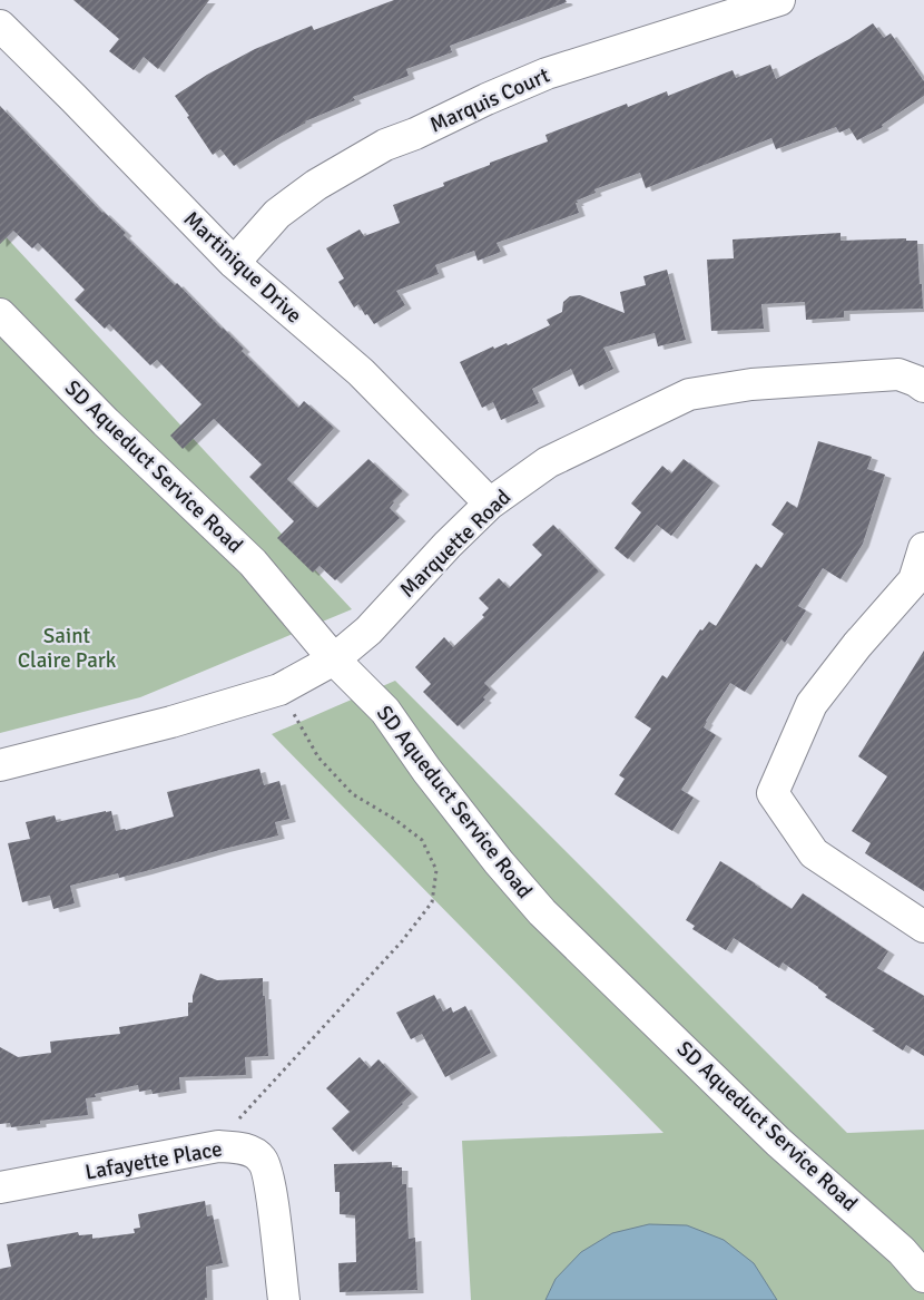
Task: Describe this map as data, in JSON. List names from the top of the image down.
{
  "streets": {
    "street": [
      "Marquis Court",
      "Martinique Drive",
      "SD Aqueduct Service Road",
      "Marquette Road",
      "Lafayette Place"
    ]
  },
  "crossings": [
    ["Marquis Court", "Martinique Drive"],
    ["Martinique Drive", "Marquette Road"],
    ["SD Aqueduct Service Road", "Marquette Road"]
  ],
  "parks": ["Saint Claire Park"]
}
